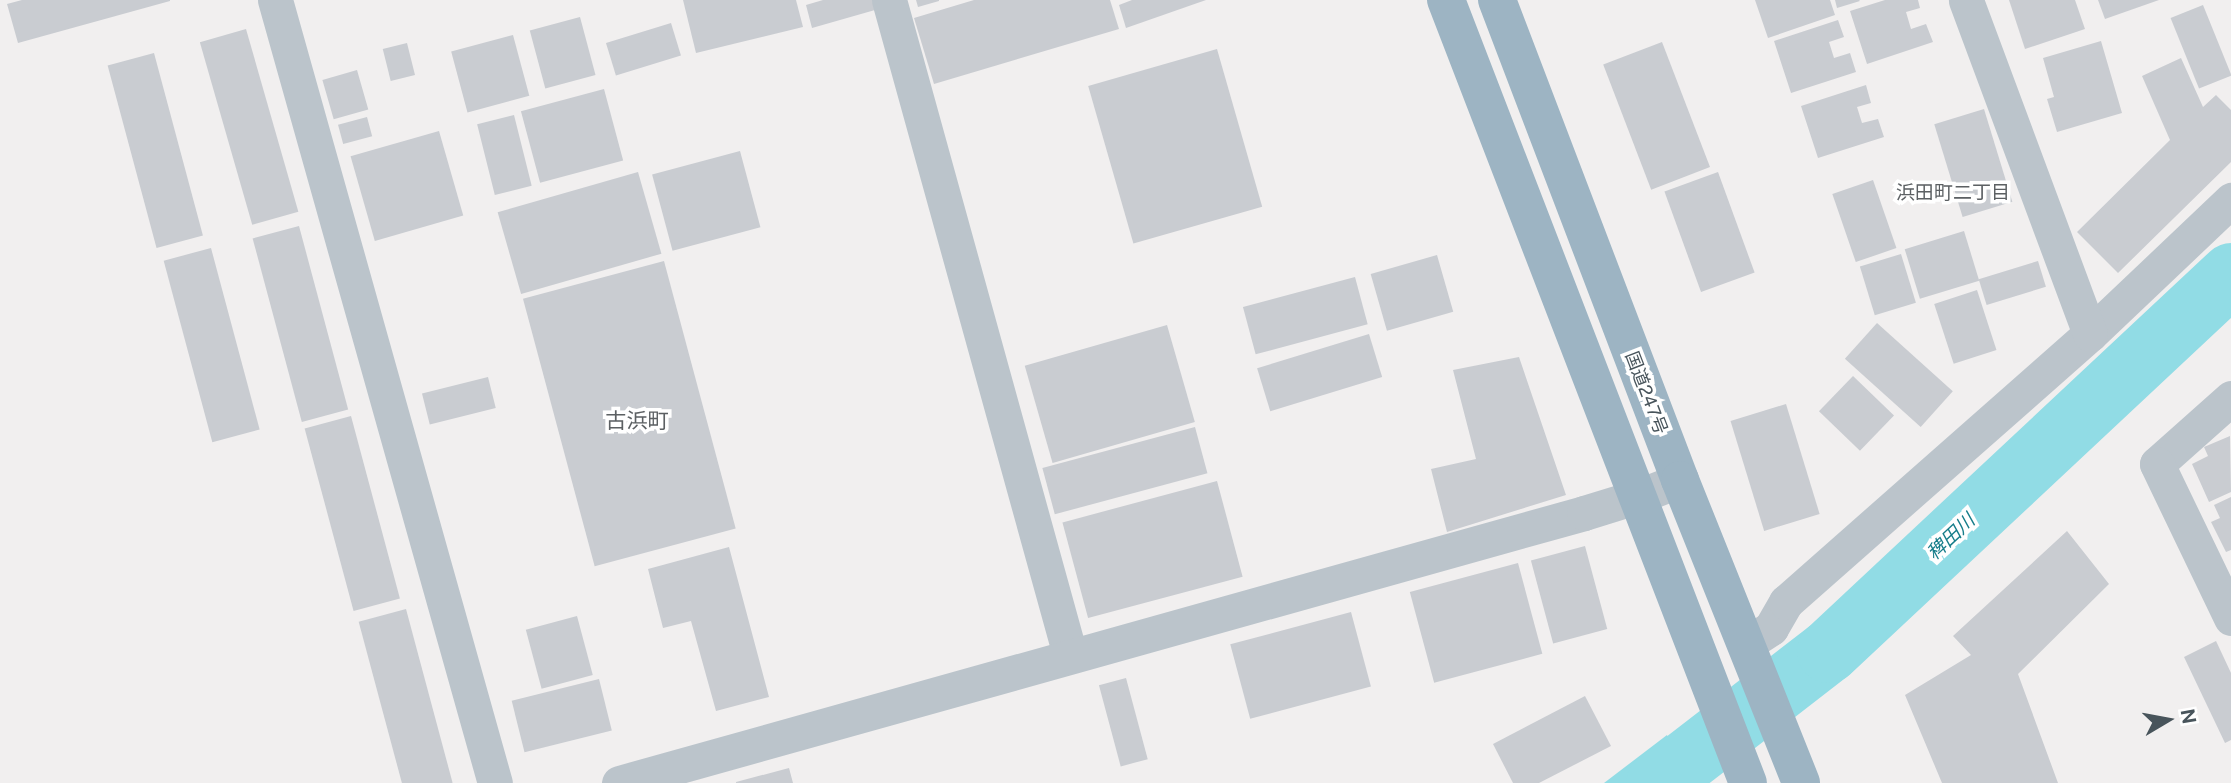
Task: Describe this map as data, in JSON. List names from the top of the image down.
{
  "streets": {
    "highway": ["国道247号"]
  },
  "districts": ["浜田町二丁目", "古浜町"],
  "water": ["稗田川"],
  "north": "right"
}
